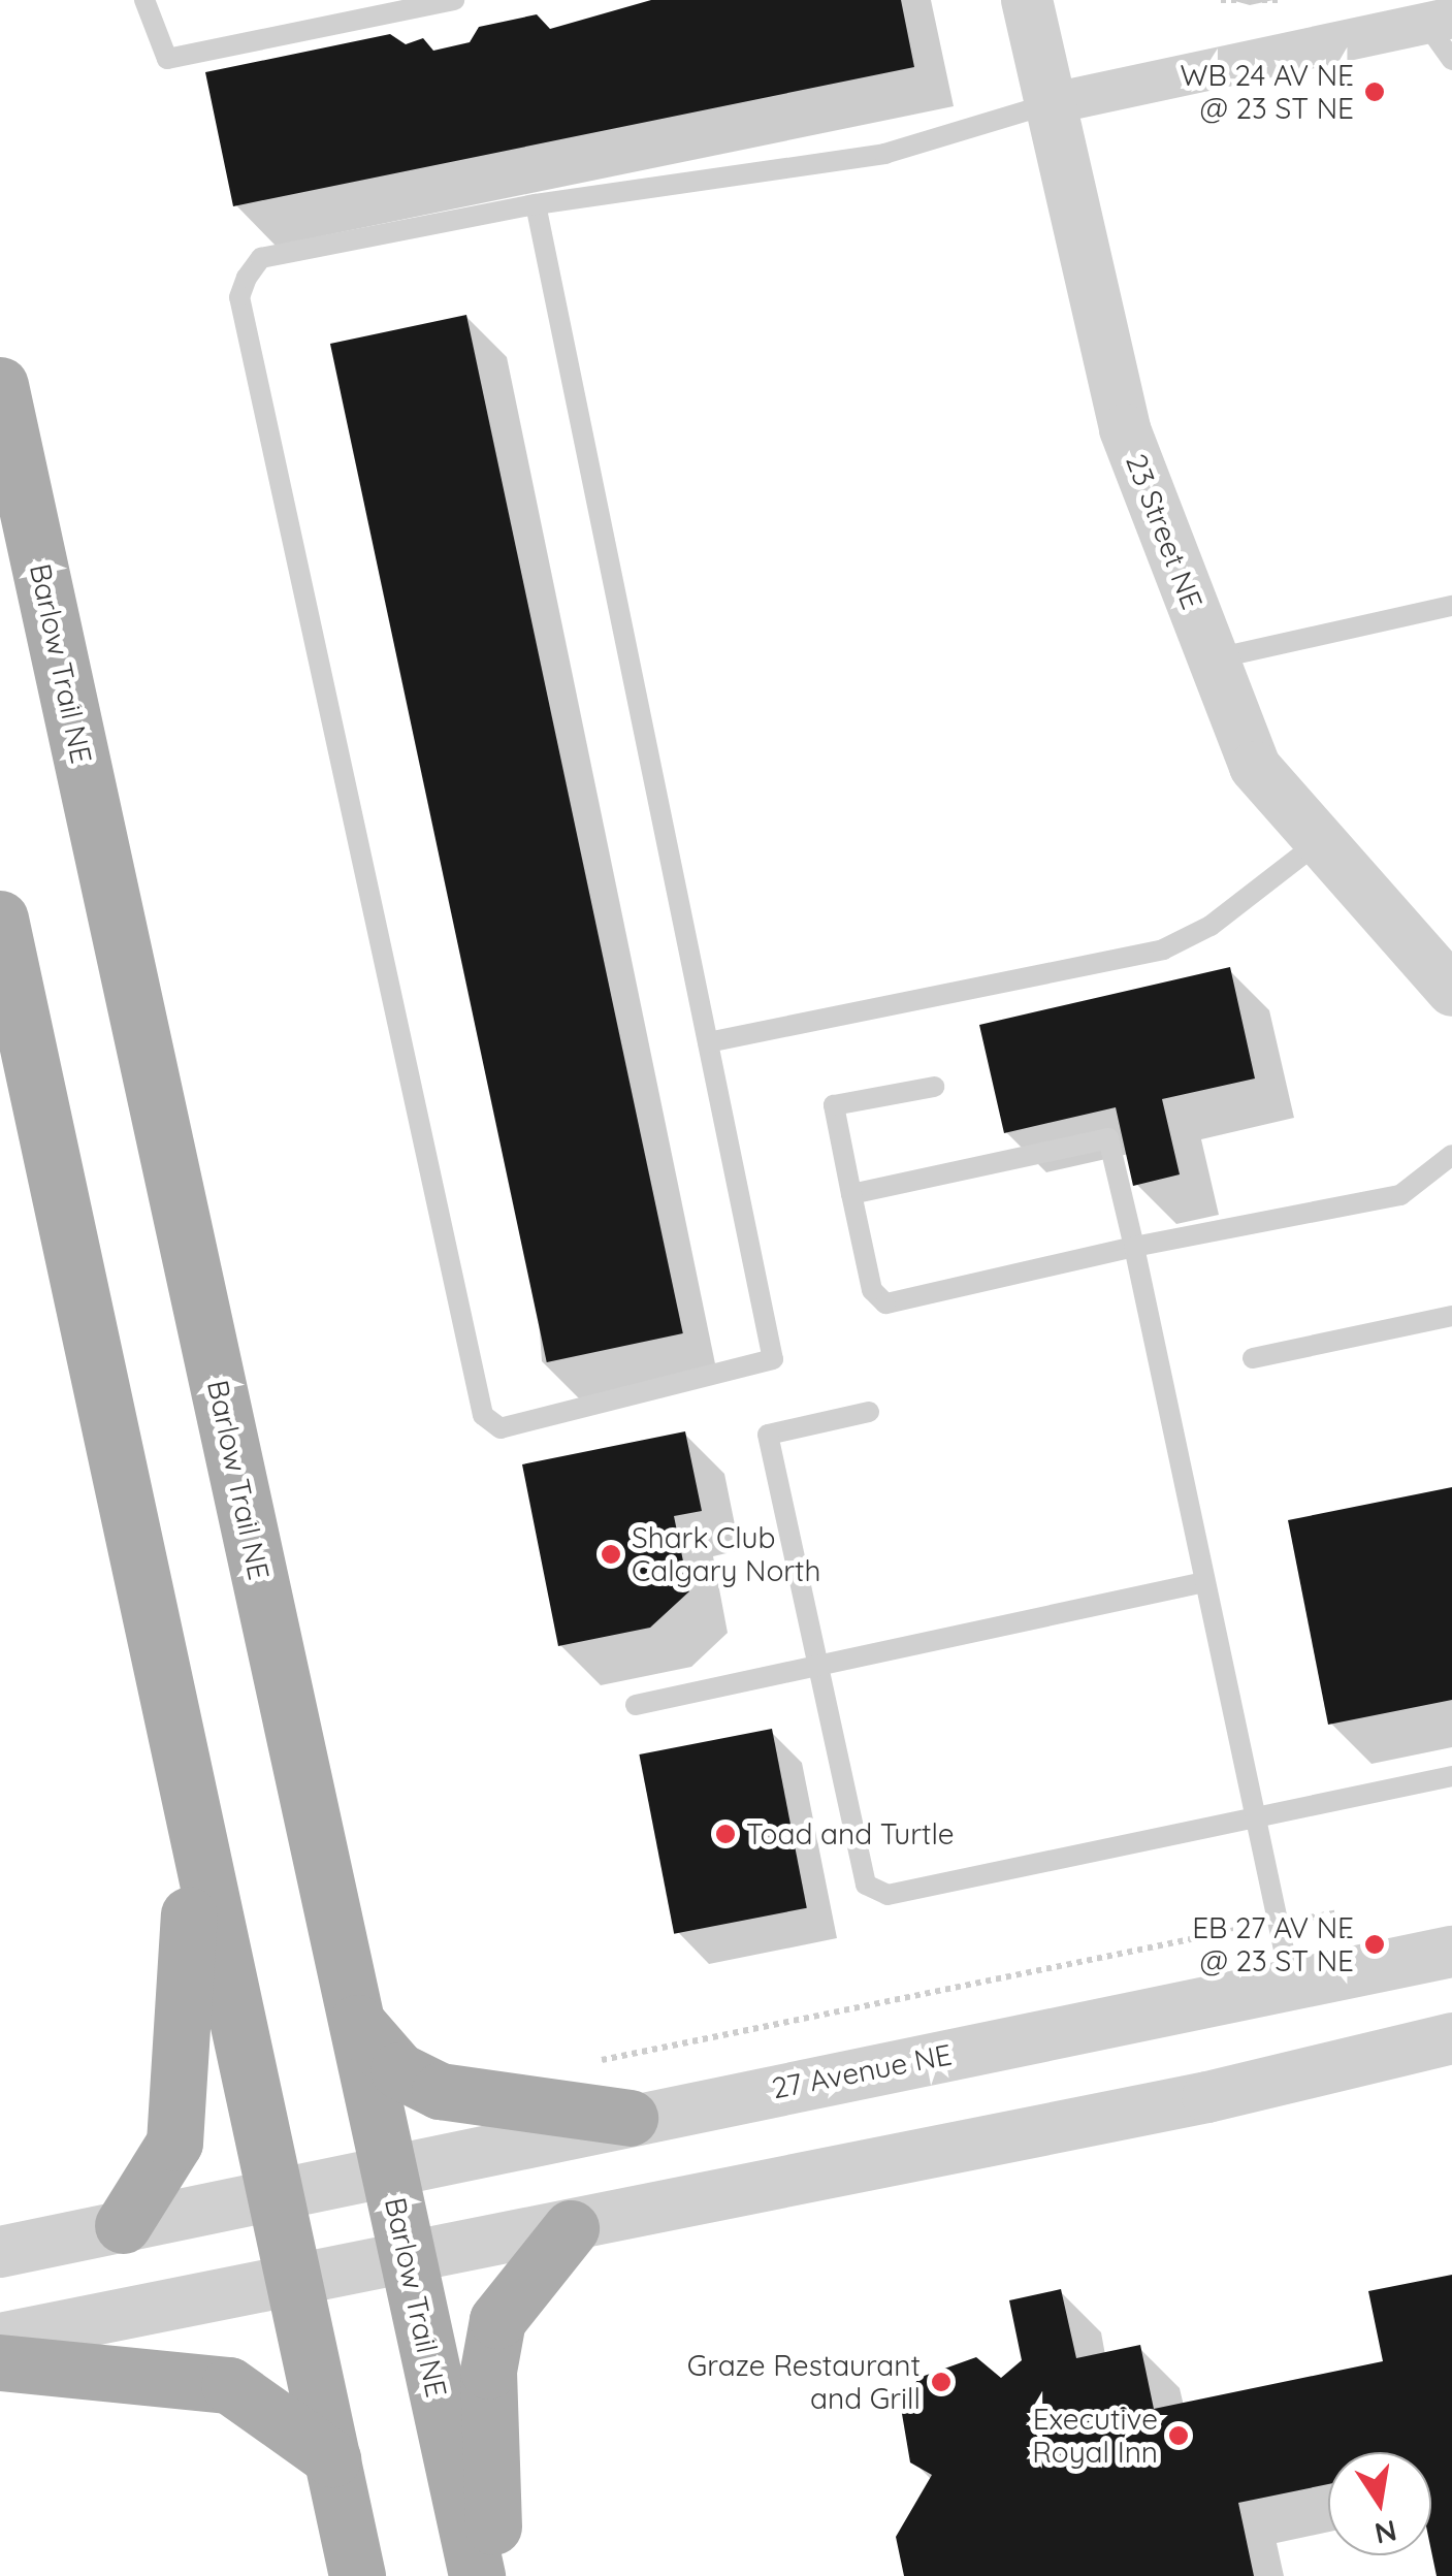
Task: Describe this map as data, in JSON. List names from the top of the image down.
{
  "streets": {
    "main road": ["Barlow Trail NE"],
    "street": ["23 Street NE", "27 Avenue NE"]
  },
  "crossings": [
    ["Barlow Trail NE", "27 Avenue NE"]
  ],
  "places": [
    "WB 24 AV NE @ 23 ST NE",
    "Shark Club Calgary North",
    "Toad and Turtle",
    "EB 27 AV NE @ 23 ST NE",
    "Graze Restaurant and Grill",
    "Executive Royal Inn"
  ],
  "north": "bottom"
}
